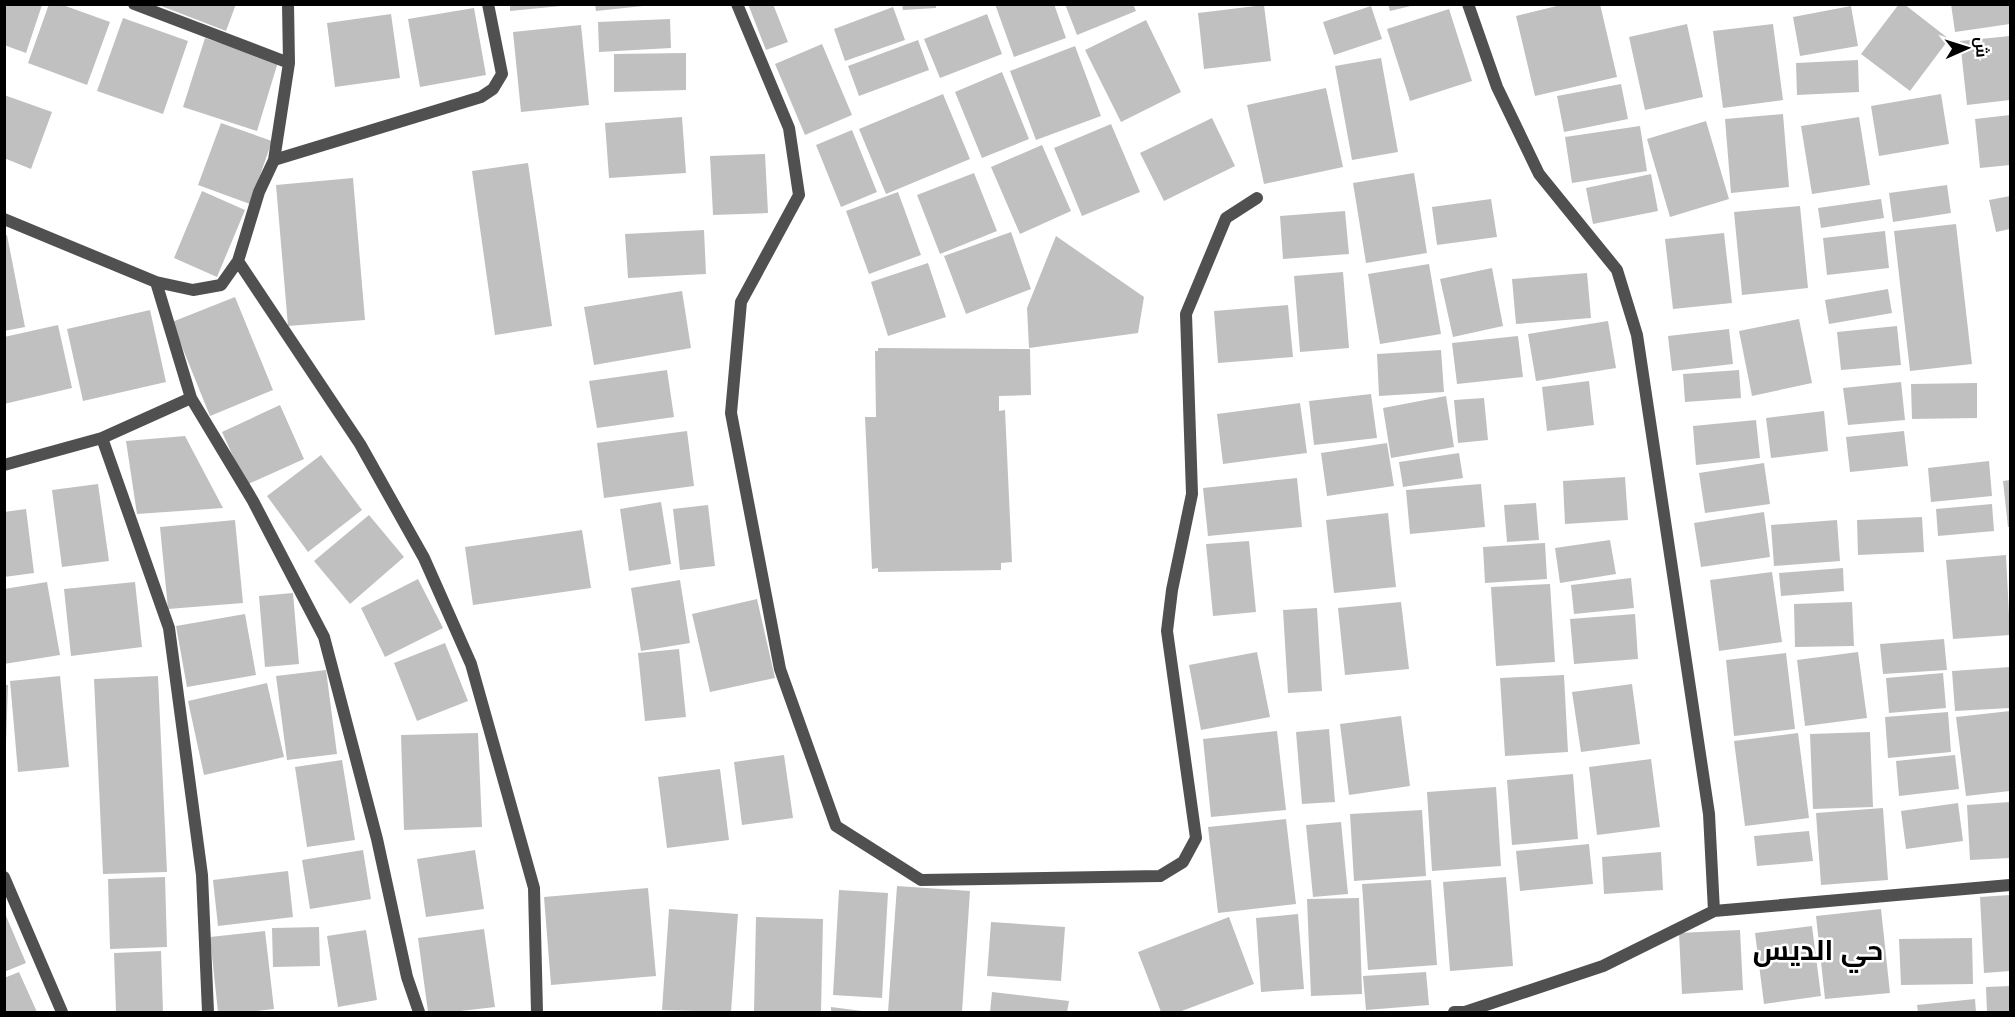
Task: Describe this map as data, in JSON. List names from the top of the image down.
{
  "districts": ["حي الديس"],
  "north": "right"
}
